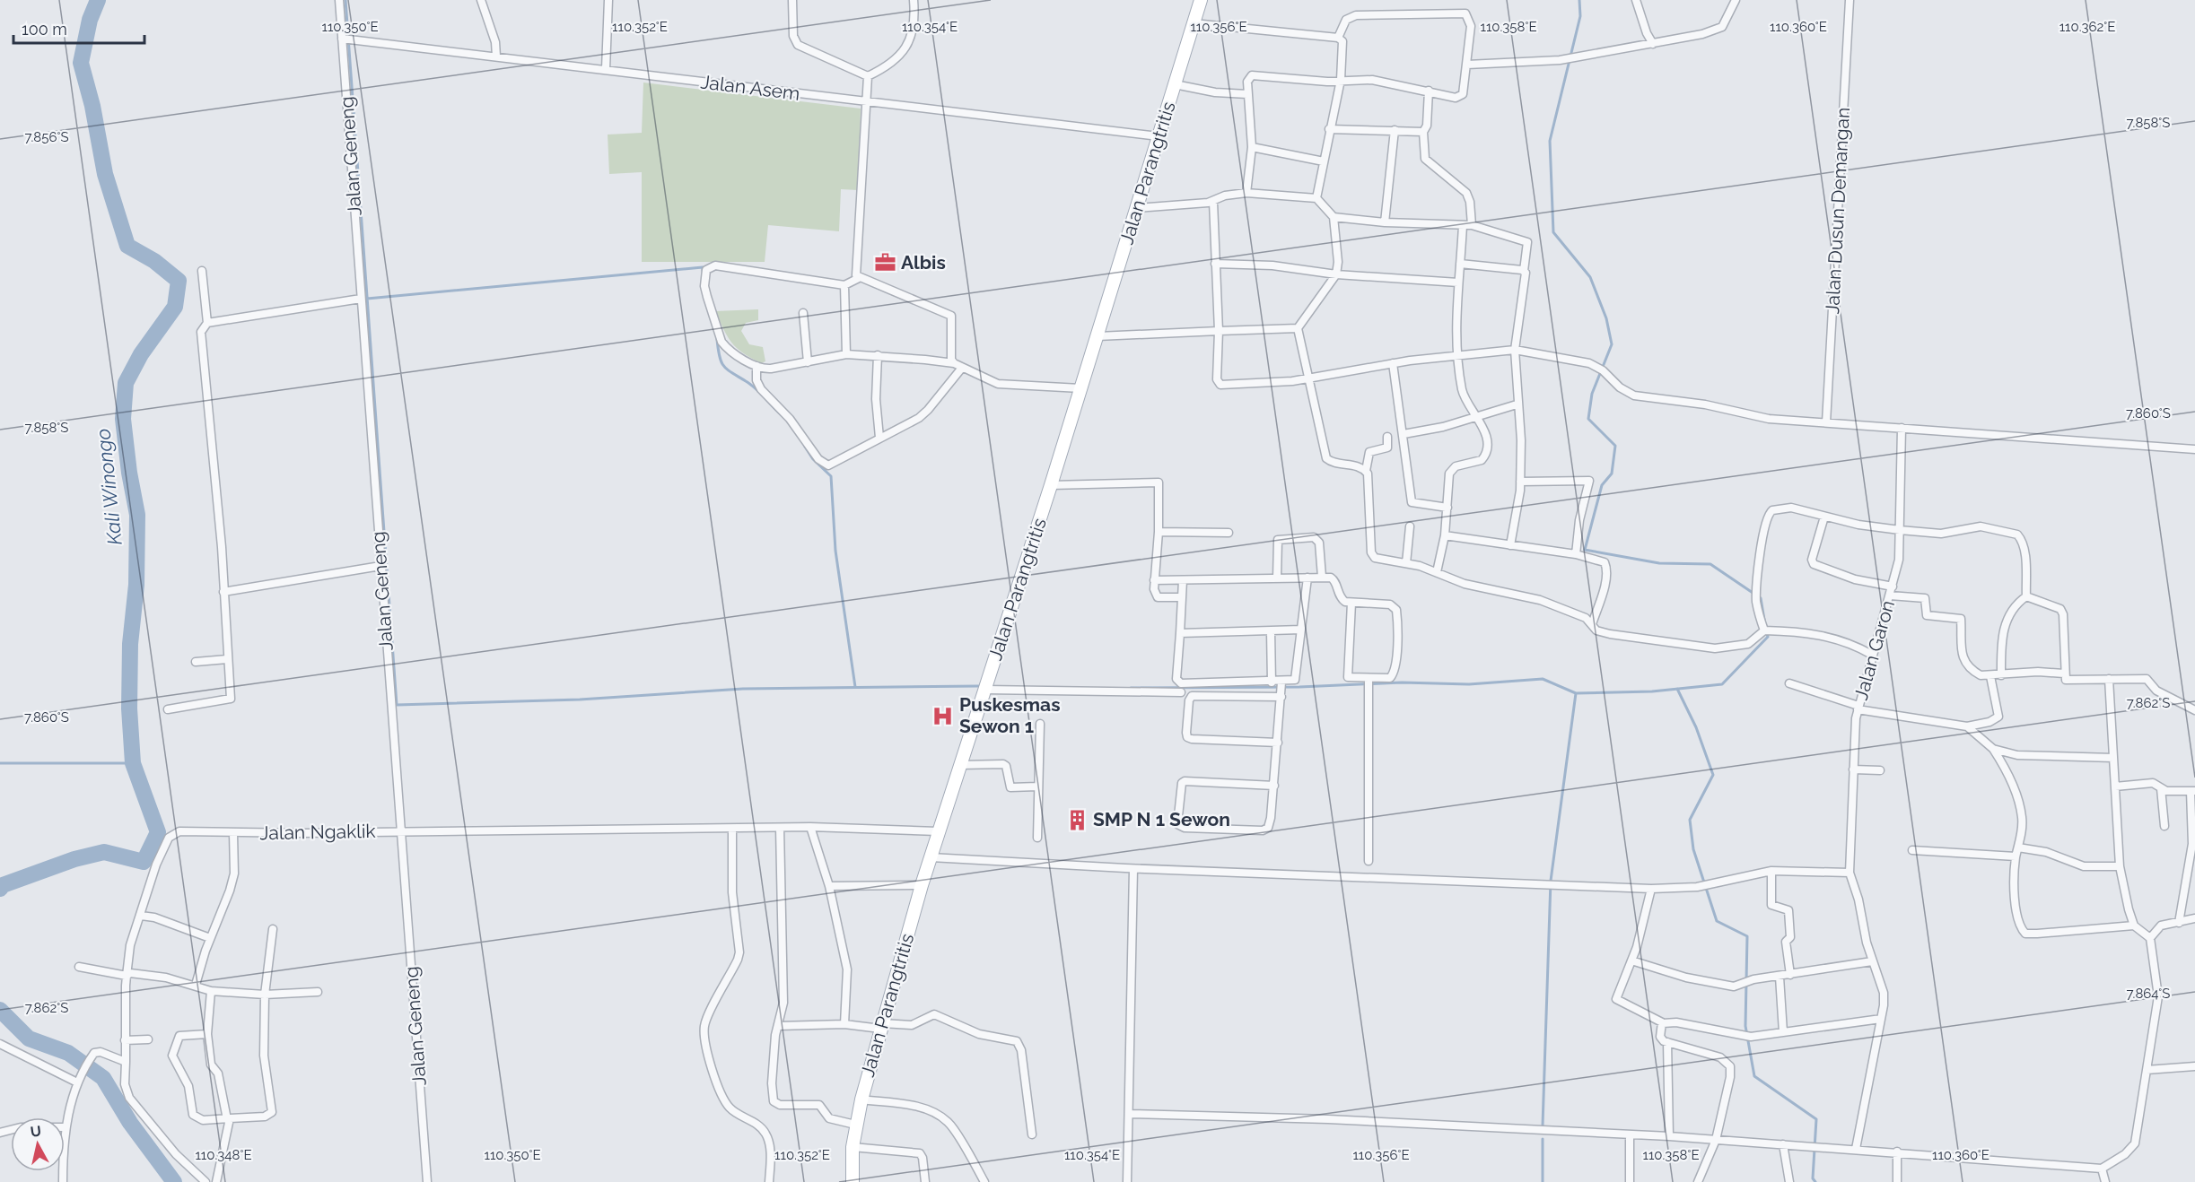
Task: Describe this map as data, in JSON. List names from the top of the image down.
{
  "streets": {
    "main road": ["Jalan Parangtritis"],
    "street": [
      "Jalan Asem",
      "Jalan Geneng",
      "Jalan Dusun Demangan",
      "Jalan Garon",
      "Jalan Ngaklik"
    ]
  },
  "crossings": [
    ["Jalan Asem", "Jalan Geneng"],
    ["Jalan Asem", "Jalan Parangtritis"],
    ["Jalan Geneng", "Jalan Ngaklik"],
    ["Jalan Parangtritis", "Jalan Ngaklik"]
  ],
  "water": ["Kali Winongo"],
  "places": {
    "office": ["Albis"],
    "hospital": ["Puskesmas Sewon 1"],
    "building": ["SMP N 1 Sewon"]
  },
  "scale_bar": "100 m",
  "north": "top",
  "coordinates": [
    "110.350°E",
    "110.352°E",
    "110.354°E",
    "110.356°E",
    "110.358°E",
    "110.360°E",
    "110.362°E",
    "7.858°S",
    "7.856°S",
    "7.860°S",
    "7.862°S",
    "7.864°S",
    "110.348°E"
  ]
}
